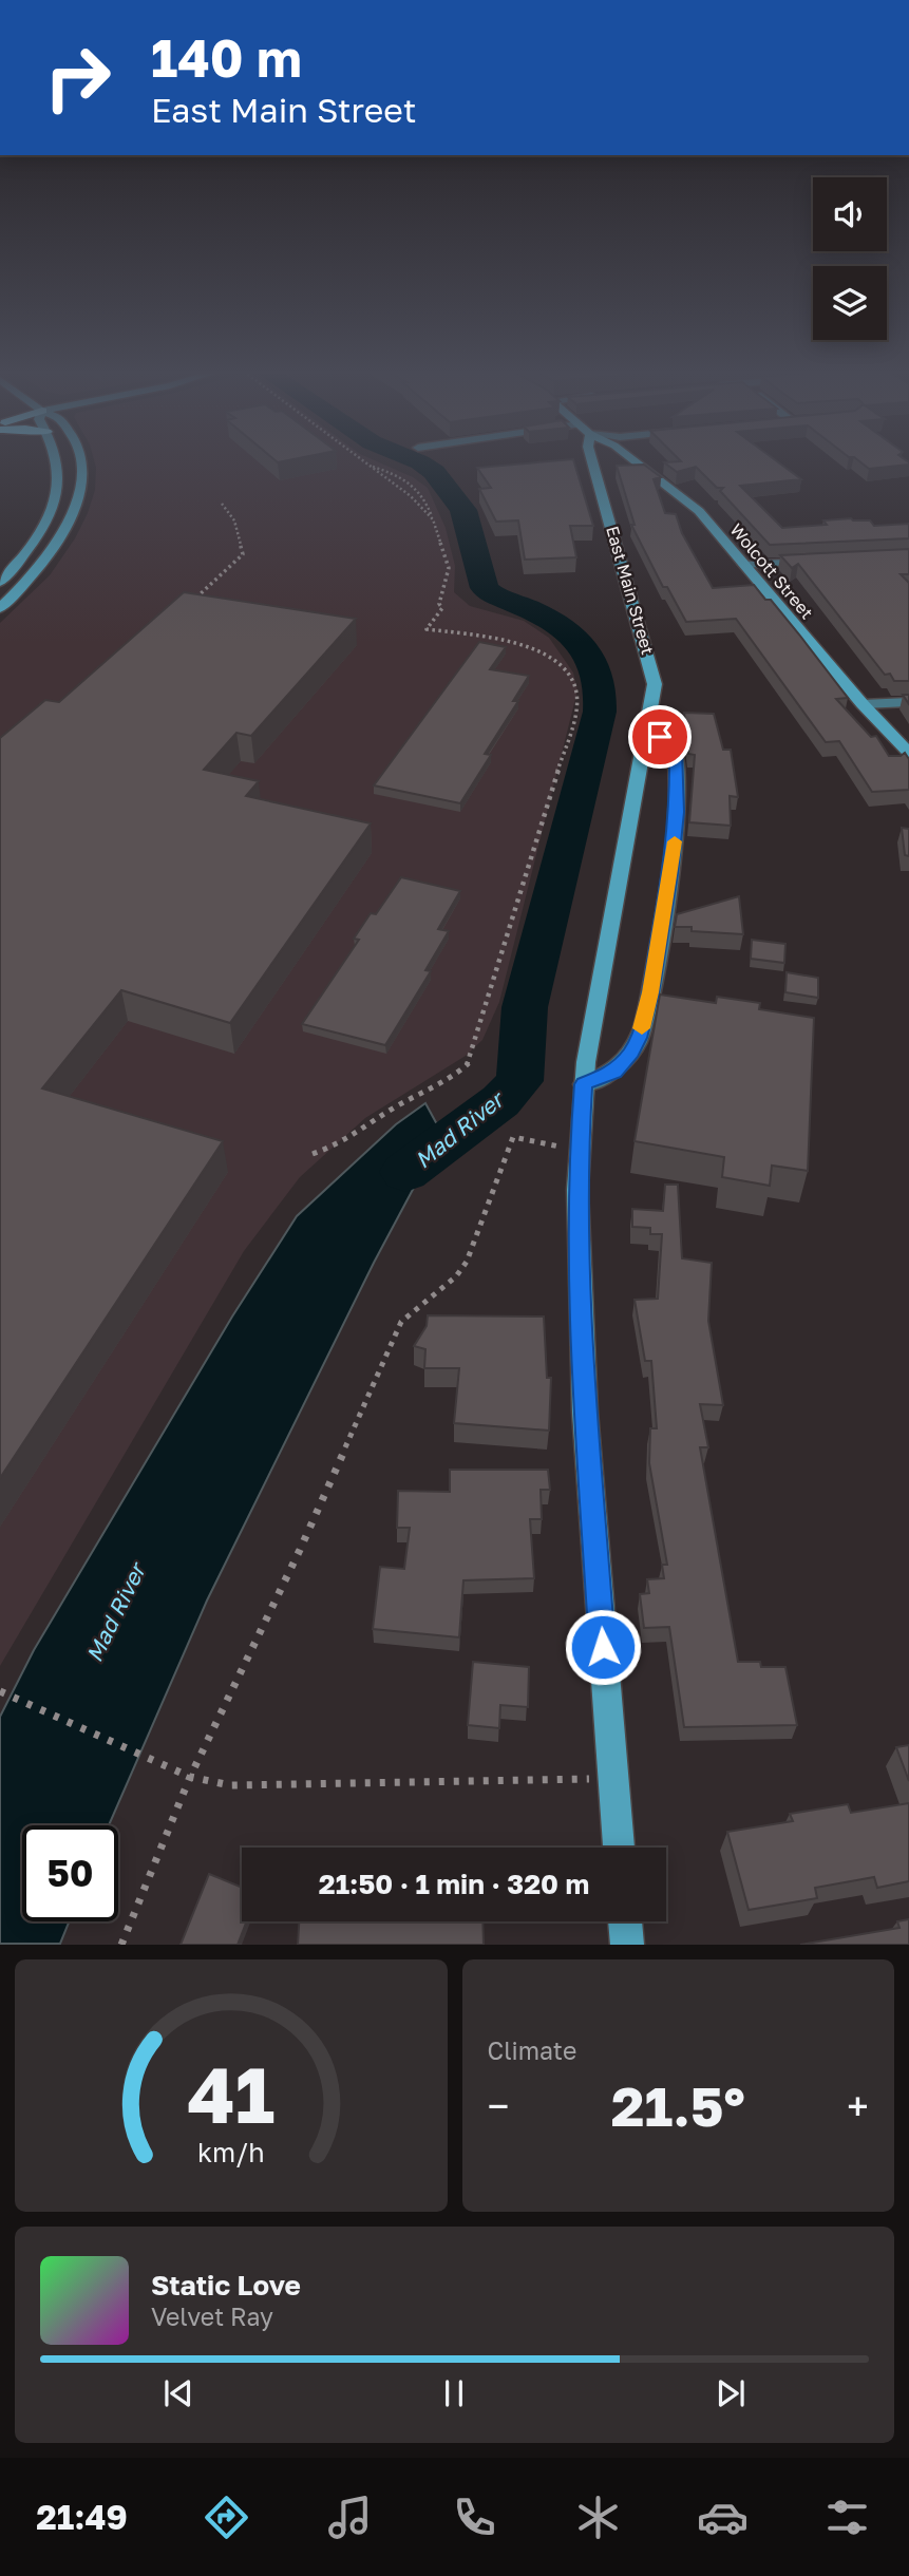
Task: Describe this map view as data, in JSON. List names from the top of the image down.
{
  "streets": {
    "main road": ["Wolcott Street", "East Main Street"]
  },
  "water": ["Mad River"],
  "page": {
    "turn": ["140 m", "East Main Street"],
    "limit": "50",
    "trip": "21:50 · 1 min · 320 m",
    "tile": "Climate",
    "heat": ["−", "21.5°", "+"],
    "song": ["Static Love", "Velvet Ray"],
    "tabs": "21:49",
    "gauge": ["41", "km/h"]
  }
}
